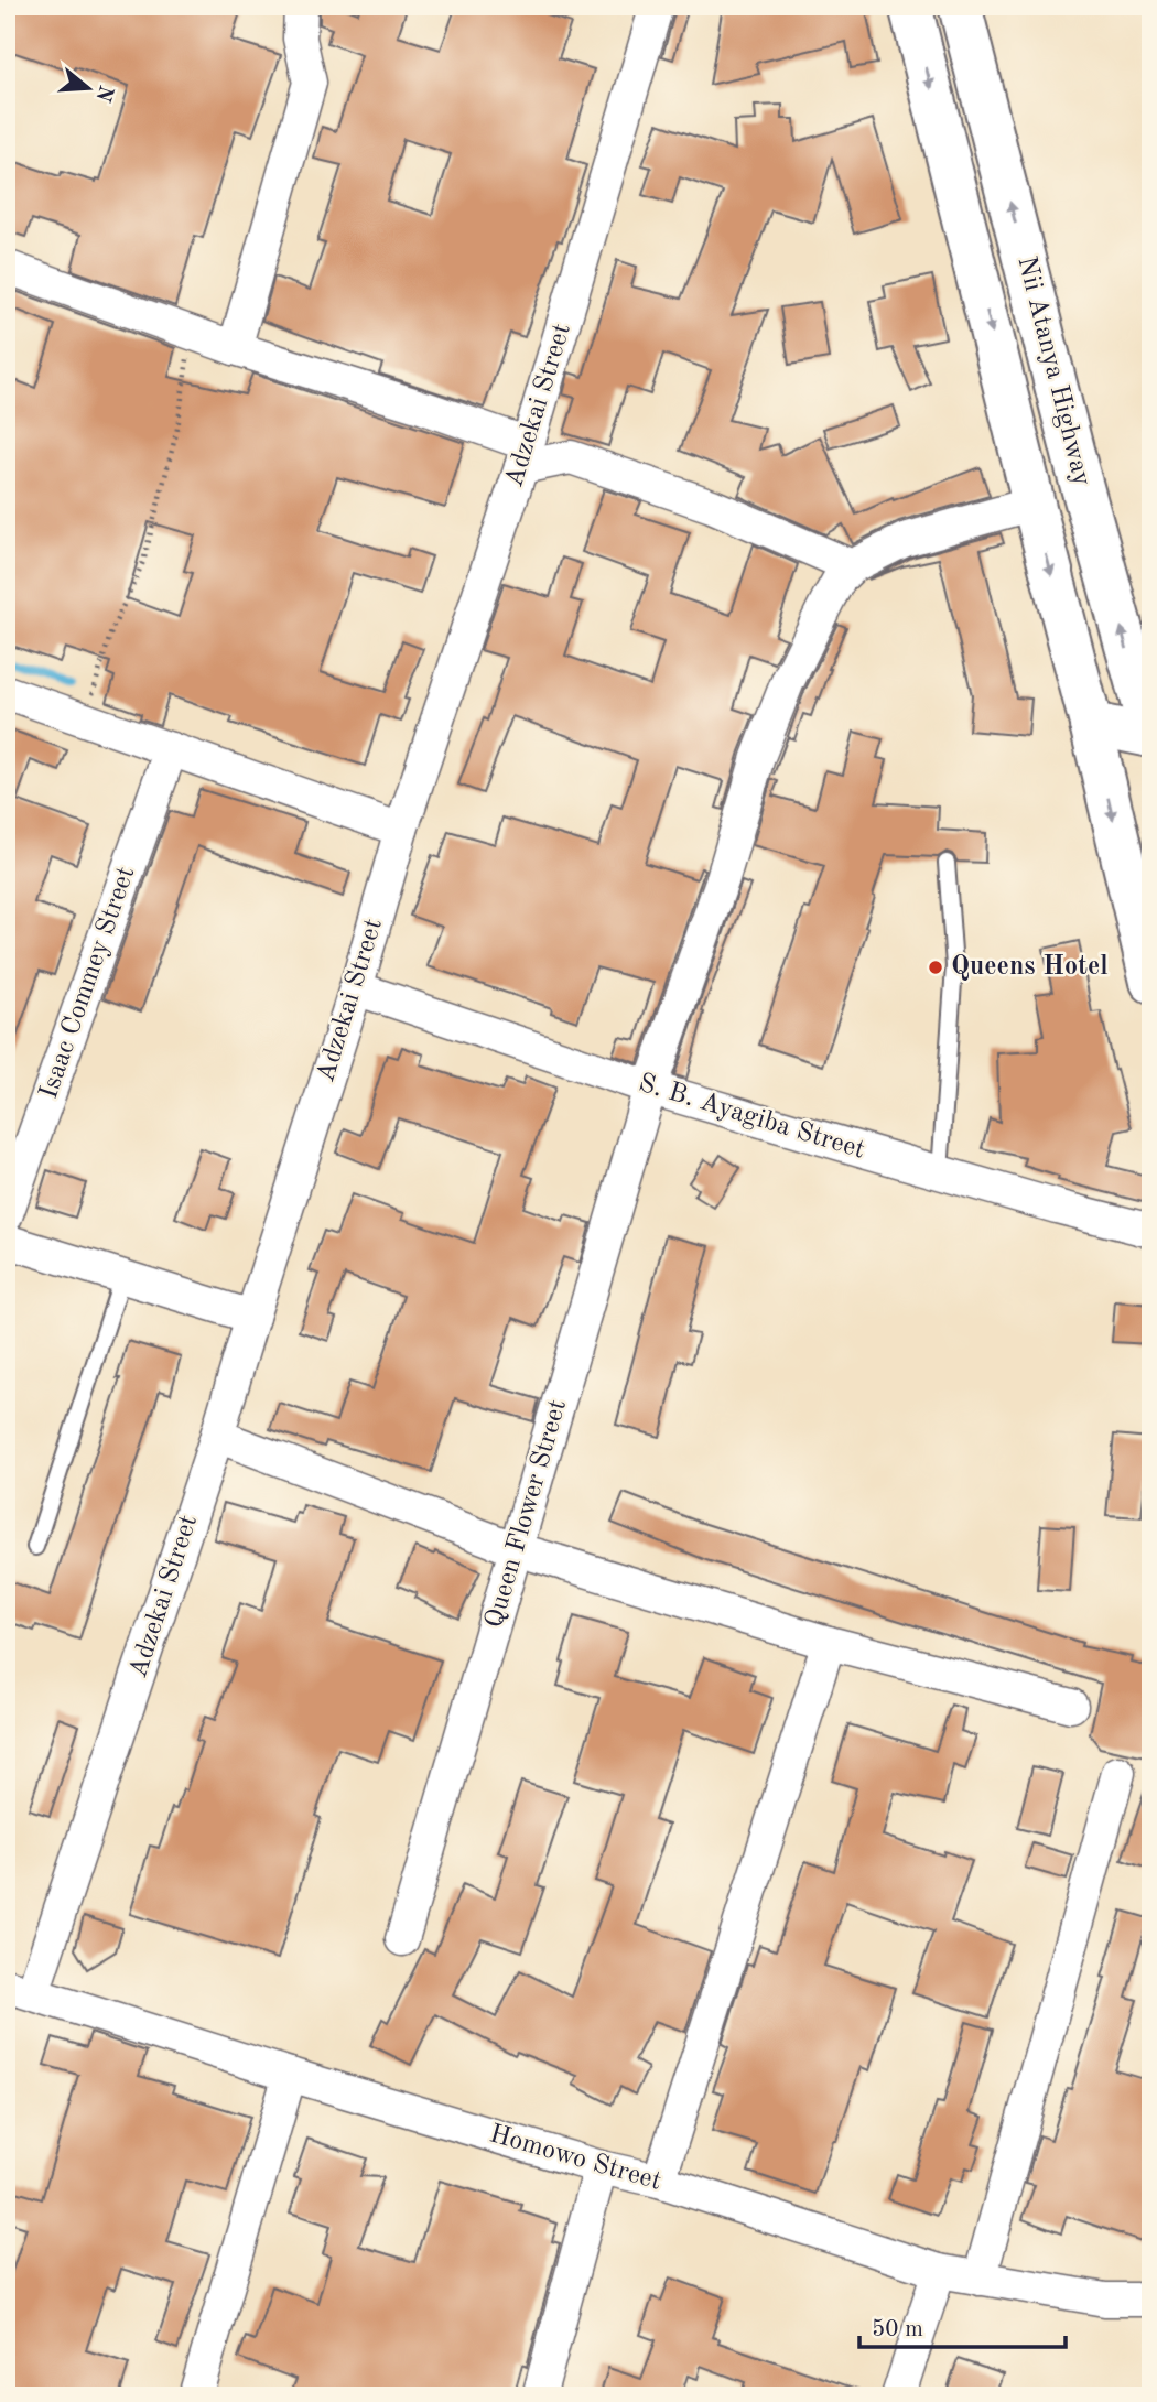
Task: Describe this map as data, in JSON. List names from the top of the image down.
{
  "streets": {
    "main road": ["Nii Atanya Highway"],
    "street": [
      "Adzekai Street",
      "Isaac Commey Street",
      "S. B. Ayagiba Street",
      "Queen Flower Street",
      "Homowo Street"
    ]
  },
  "crossings": [
    ["Adzekai Street", "S. B. Ayagiba Street"],
    ["Adzekai Street", "Homowo Street"],
    ["S. B. Ayagiba Street", "Queen Flower Street"]
  ],
  "places": ["Queens Hotel"],
  "scale_bar": "50 m",
  "north": "right"
}
